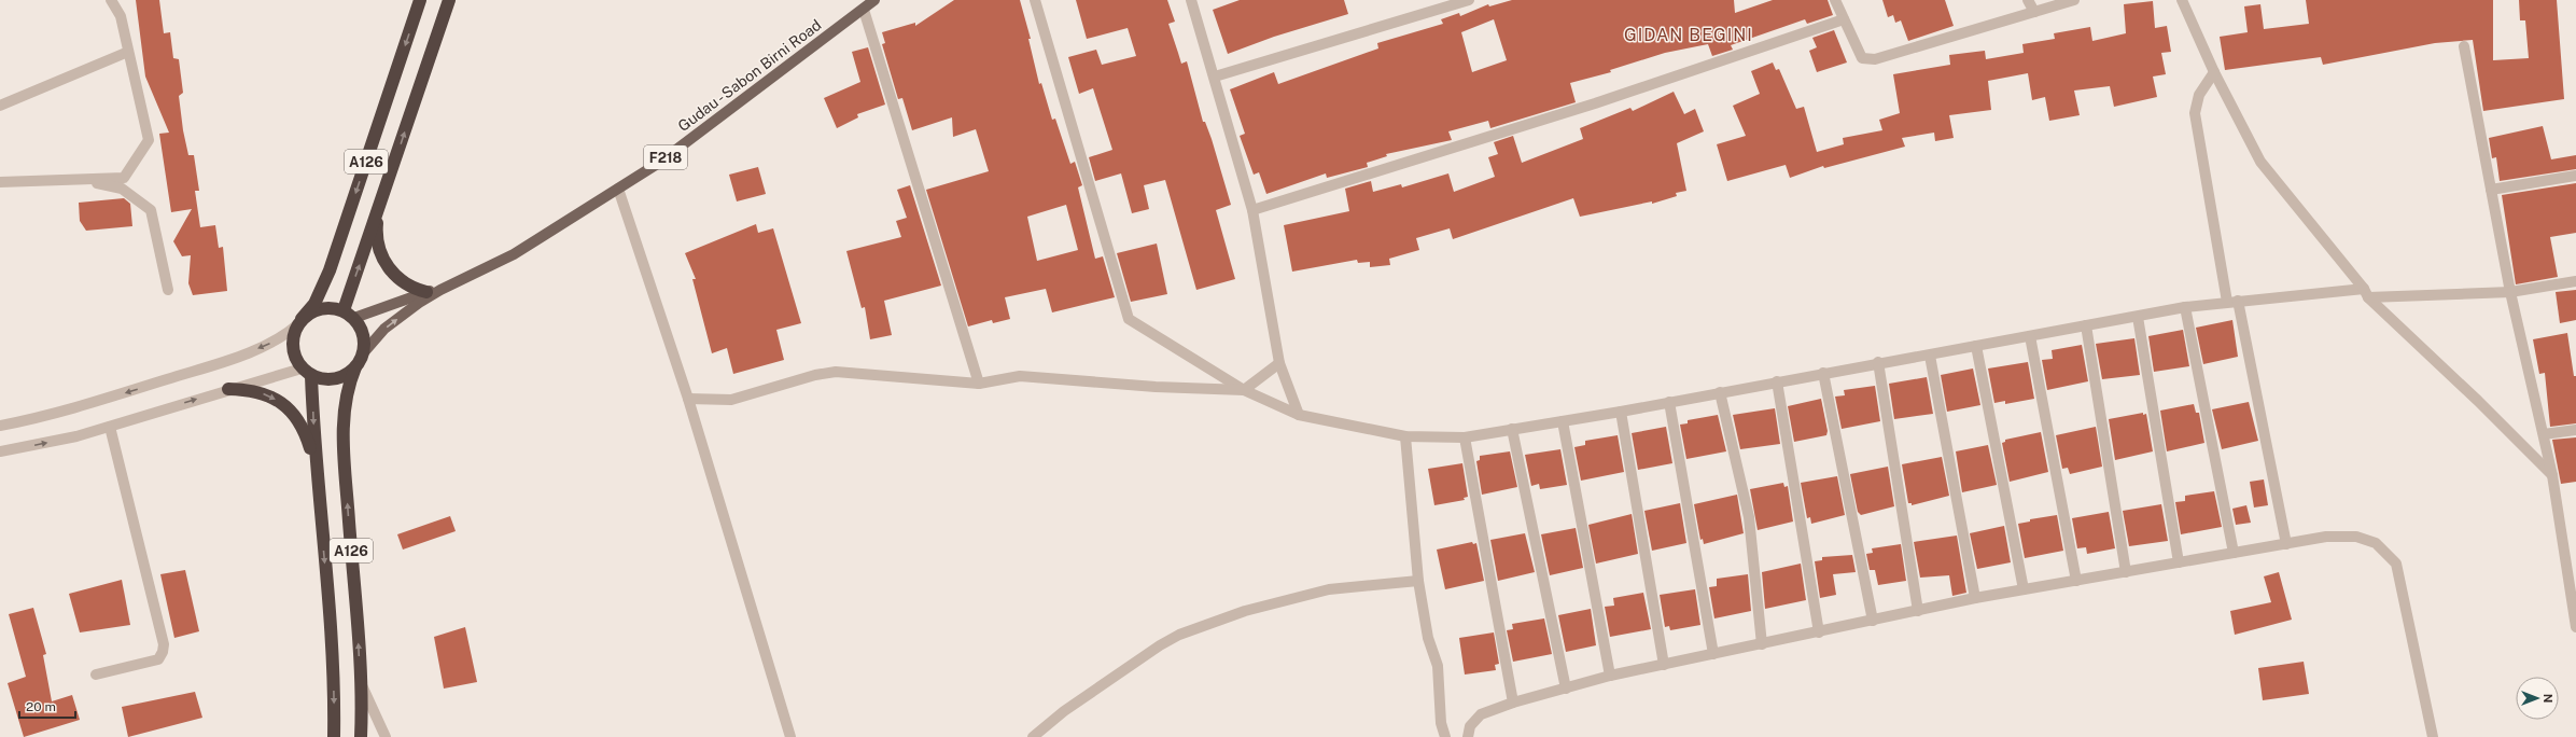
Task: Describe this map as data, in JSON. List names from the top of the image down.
{
  "streets": {
    "highway": ["F218", "A126"],
    "main road": ["Gudau - Sabon Birni Road"]
  },
  "crossings": [
    ["Gudau - Sabon Birni Road", "F218"],
    ["F218", "A126"]
  ],
  "districts": ["GIDAN BEGINI"],
  "scale_bar": "20 m",
  "north": "right"
}
